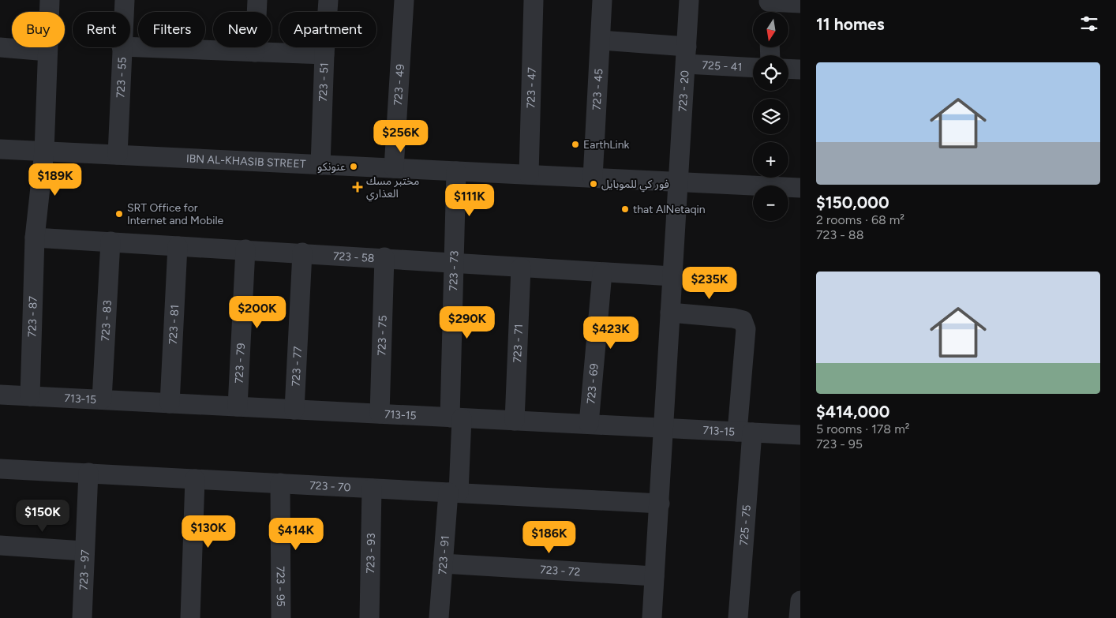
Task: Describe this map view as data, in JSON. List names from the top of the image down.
{
  "streets": {
    "street": [
      "725 - 41",
      "723 - 55",
      "723 - 51",
      "723 - 49",
      "723 - 47",
      "723 - 45",
      "723 - 20",
      "IBN AL-KHASIB STREET",
      "723 - 58",
      "723 - 73",
      "723 - 87",
      "723 - 83",
      "723 - 81",
      "723 - 75",
      "723 - 71",
      "723 - 79",
      "723 - 77",
      "723 - 69",
      "713-15",
      "723 - 70",
      "725 - 75",
      "723 - 93",
      "723 - 91",
      "723 - 97",
      "723 - 72",
      "723 - 95"
    ]
  },
  "crossings": [
    ["725 - 41", "723 - 45"],
    ["725 - 41", "723 - 20"],
    ["723 - 55", "IBN AL-KHASIB STREET"],
    ["723 - 51", "IBN AL-KHASIB STREET"],
    ["723 - 49", "IBN AL-KHASIB STREET"],
    ["723 - 47", "IBN AL-KHASIB STREET"],
    ["723 - 45", "IBN AL-KHASIB STREET"],
    ["723 - 20", "IBN AL-KHASIB STREET"],
    ["723 - 20", "723 - 58"],
    ["723 - 20", "713-15"],
    ["723 - 20", "723 - 70"],
    ["723 - 20", "725 - 75"],
    ["723 - 20", "723 - 72"],
    ["IBN AL-KHASIB STREET", "723 - 73"],
    ["IBN AL-KHASIB STREET", "723 - 87"],
    ["723 - 58", "723 - 73"],
    ["723 - 58", "723 - 87"],
    ["723 - 58", "723 - 83"],
    ["723 - 58", "723 - 81"],
    ["723 - 58", "723 - 75"],
    ["723 - 58", "723 - 71"],
    ["723 - 58", "723 - 79"],
    ["723 - 58", "723 - 77"],
    ["723 - 58", "723 - 69"],
    ["723 - 73", "713-15"],
    ["723 - 73", "723 - 70"],
    ["723 - 73", "723 - 91"],
    ["723 - 87", "713-15"],
    ["723 - 83", "713-15"],
    ["723 - 81", "713-15"],
    ["723 - 75", "713-15"],
    ["723 - 71", "713-15"],
    ["723 - 79", "713-15"],
    ["723 - 77", "713-15"],
    ["723 - 69", "713-15"],
    ["713-15", "725 - 75"],
    ["723 - 70", "723 - 93"],
    ["723 - 70", "723 - 91"],
    ["723 - 70", "723 - 97"],
    ["723 - 70", "723 - 95"],
    ["723 - 91", "723 - 72"]
  ],
  "places": {
    "other": [
      "EarthLink",
      "عنونكو",
      "فور كي للموبايل",
      "that AlNetaqin",
      "SRT Office for Internet and Mobile"
    ],
    "health": ["مختبر مسك العذاري"]
  },
  "north": "bottom",
  "page": {
    "heading": "11 homes",
    "map_buttons": ["+", "−"],
    "chip": [
      "Buy",
      "Rent",
      "Filters",
      "New",
      "Apartment"
    ],
    "list": [
      {
        "name": "$150,000",
        "note": "2 rooms · 68 m² · 723 - 88"
      },
      {
        "name": "$414,000",
        "note": "5 rooms · 178 m² · 723 - 95"
      }
    ],
    "price": [
      "$256K",
      "$189K",
      "$111K",
      "$235K",
      "$200K",
      "$290K",
      "$423K",
      "$150K",
      "$130K",
      "$414K",
      "$186K"
    ]
  }
}
